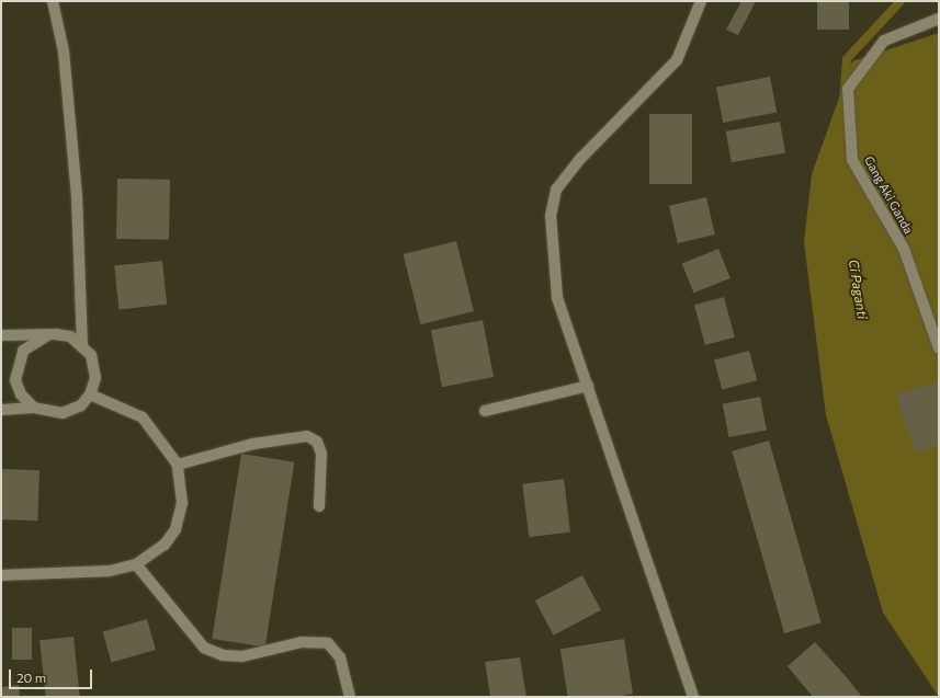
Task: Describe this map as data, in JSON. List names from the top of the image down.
{
  "streets": {
    "street": ["Gang Aki Ganda"]
  },
  "water": ["Ci Paganti"],
  "scale_bar": "20 m"
}
